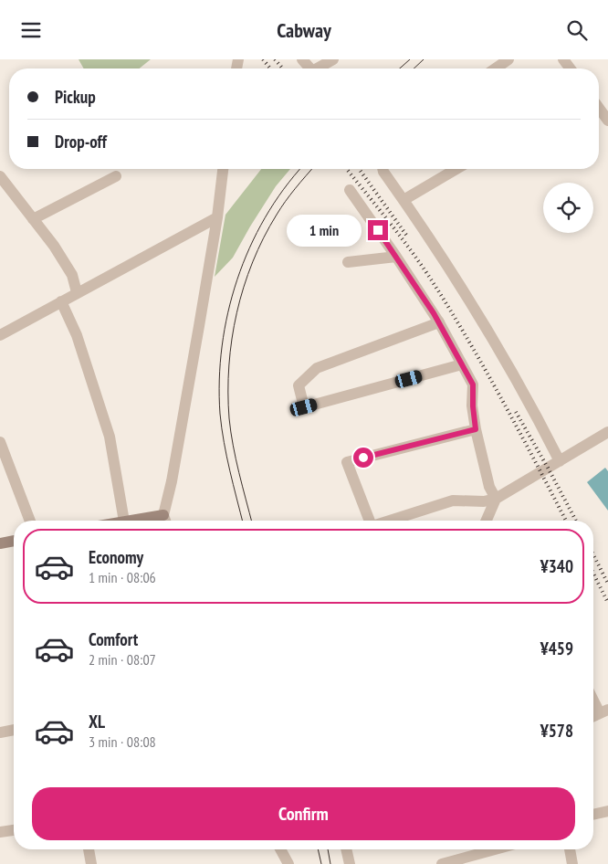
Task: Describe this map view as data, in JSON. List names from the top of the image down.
{
  "page": {
    "header": "Cabway",
    "banner": ["Pickup", "Drop-off"],
    "bubble": "1 min",
    "list": [
      {
        "name": "Economy",
        "note": "1 min · 08:06",
        "value": "¥340"
      },
      {
        "name": "Comfort",
        "note": "2 min · 08:07",
        "value": "¥459"
      },
      {
        "name": "XL",
        "note": "3 min · 08:08",
        "value": "¥578"
      }
    ],
    "buttons": "Confirm"
  }
}
